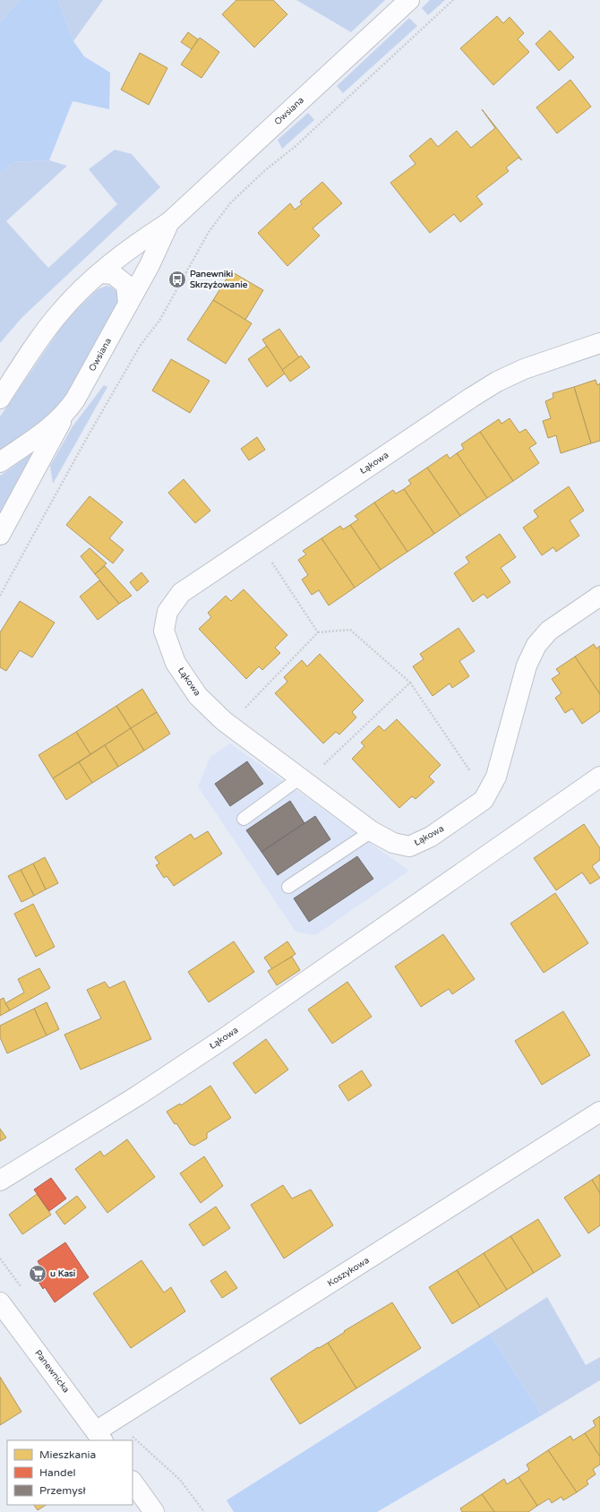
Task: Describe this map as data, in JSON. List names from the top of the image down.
{
  "streets": {
    "street": [
      "Owsiana",
      "Łąkowa",
      "Koszykowa",
      "Panewnicka"
    ]
  },
  "crossings": [
    ["Koszykowa", "Panewnicka"]
  ],
  "places": {
    "bus stop": ["Panewniki Skrzyżowanie"],
    "supermarket": ["u Kasi"]
  },
  "legend": ["Mieszkania", "Handel", "Przemysł"]
}
